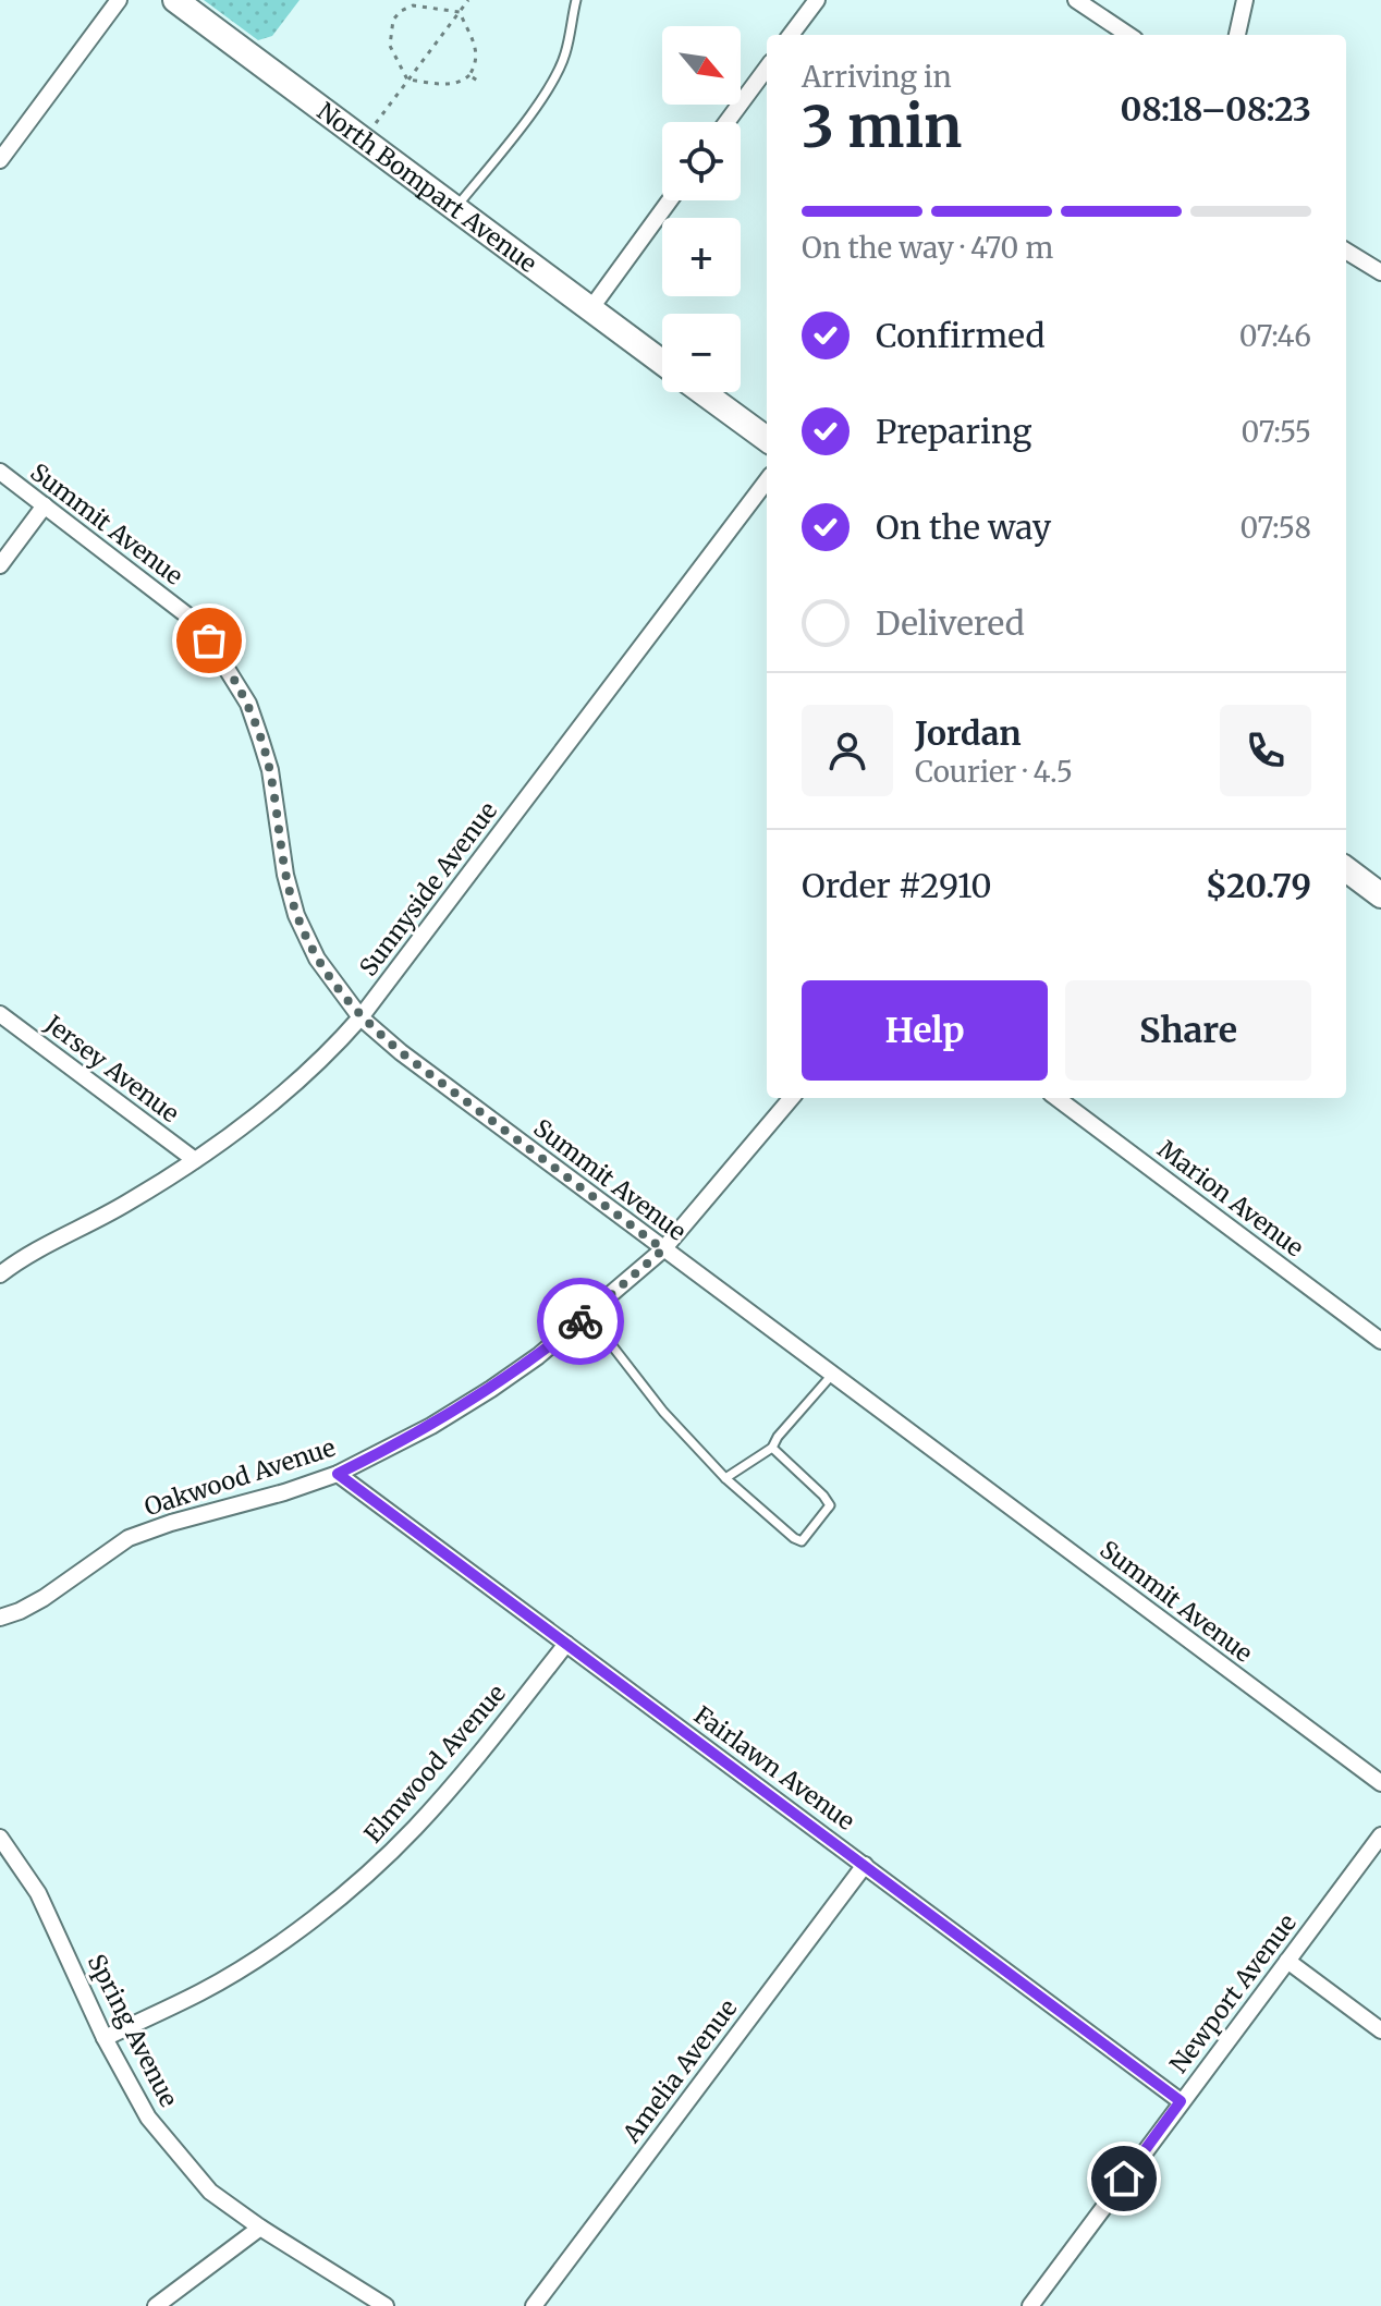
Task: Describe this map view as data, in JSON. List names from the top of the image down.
{
  "streets": {
    "street": [
      "North Bompart Avenue",
      "Summit Avenue",
      "Sunnyside Avenue",
      "Jersey Avenue",
      "Marion Avenue",
      "Oakwood Avenue",
      "Elmwood Avenue",
      "Fairlawn Avenue",
      "Newport Avenue",
      "Spring Avenue",
      "Amelia Avenue"
    ]
  },
  "crossings": [
    ["Summit Avenue", "Sunnyside Avenue"],
    ["Summit Avenue", "Oakwood Avenue"],
    ["Sunnyside Avenue", "Jersey Avenue"],
    ["Oakwood Avenue", "Fairlawn Avenue"],
    ["Elmwood Avenue", "Fairlawn Avenue"],
    ["Elmwood Avenue", "Spring Avenue"],
    ["Fairlawn Avenue", "Newport Avenue"],
    ["Fairlawn Avenue", "Amelia Avenue"]
  ],
  "north": "bottom right",
  "page": {
    "map_buttons": ["+", "−"],
    "heading": ["3 min", "Arriving in", "08:18–08:23"],
    "panel": [
      "Jordan",
      "Courier · 4.5",
      "Order #2910",
      "$20.79"
    ],
    "bar": "On the way · 470 m",
    "list": [
      ["Confirmed", "07:46"],
      ["Preparing", "07:55"],
      ["On the way", "07:58"],
      "Delivered"
    ],
    "buttons": ["Help", "Share"]
  }
}
